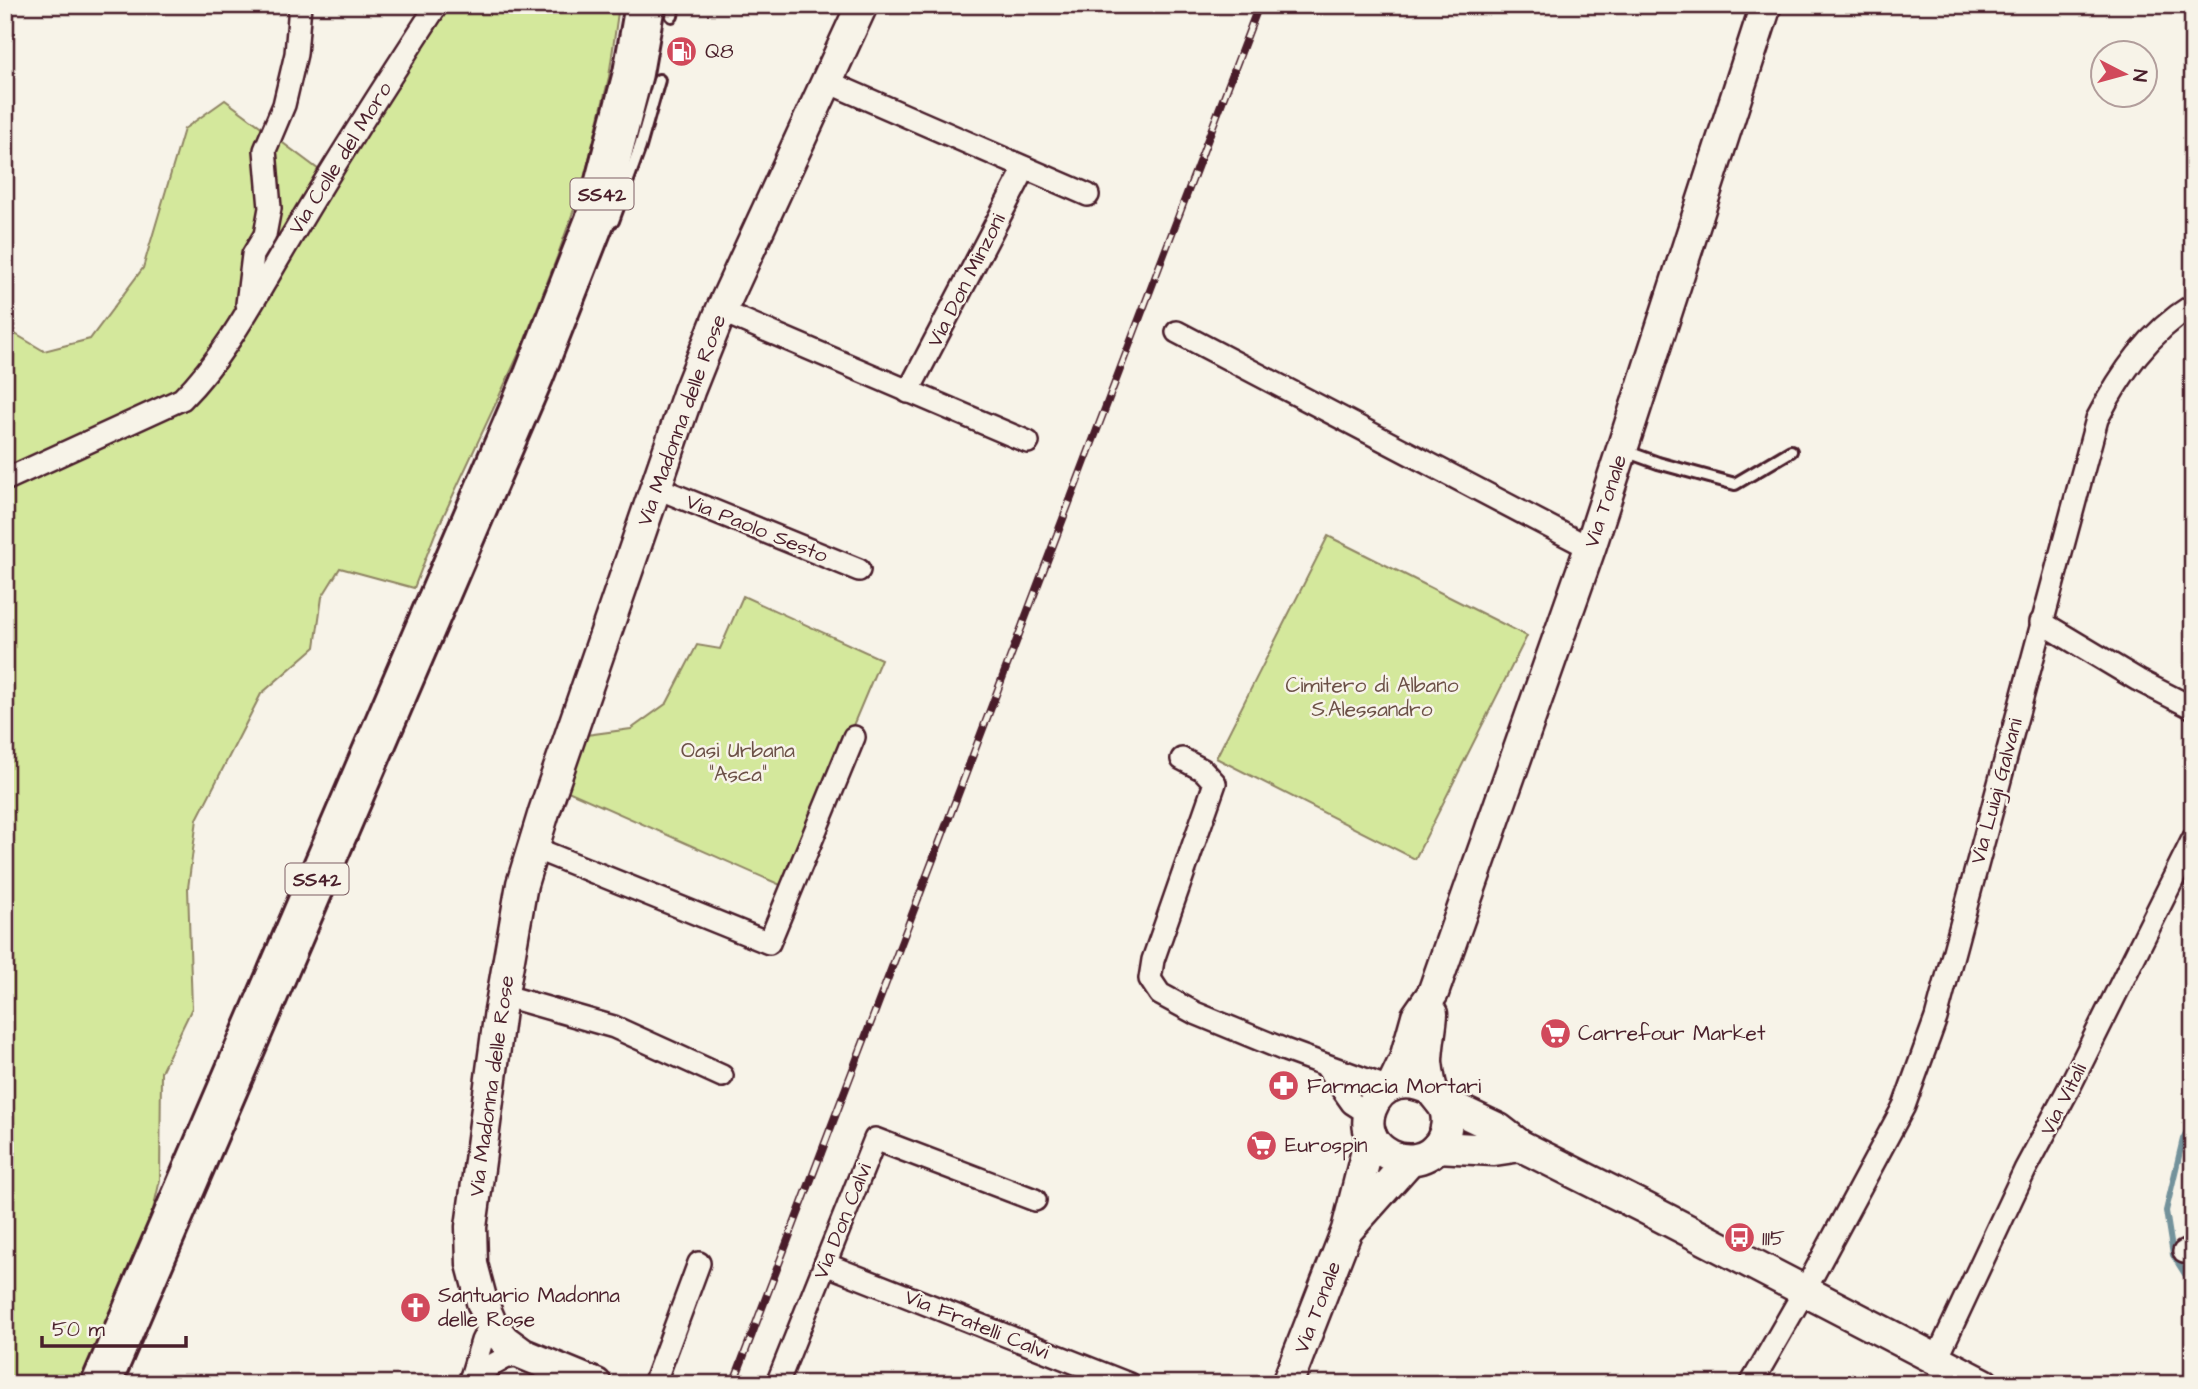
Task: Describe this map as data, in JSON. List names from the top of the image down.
{
  "streets": {
    "highway": ["SS42"],
    "street": [
      "Via Colle del Moro",
      "Via Don Minzoni",
      "Via Madonna delle Rose",
      "Via Tonale",
      "Via Paolo Sesto",
      "Via Luigi Galvani",
      "Via Vitali",
      "Via Don Calvi",
      "Via Fratelli Calvi"
    ]
  },
  "crossings": [
    ["Via Madonna delle Rose", "Via Paolo Sesto"],
    ["Via Don Calvi", "Via Fratelli Calvi"]
  ],
  "parks": ["Cimitero di Albano S.Alessandro", "Oasi Urbana \"Asca\""],
  "places": {
    "fuel station": ["Q8"],
    "supermarket": ["Carrefour Market", "Eurospin"],
    "pharmacy": ["Farmacia Mortari"],
    "bus stop": ["1115"],
    "church": ["Santuario Madonna delle Rose"]
  },
  "scale_bar": "50 m",
  "north": "right"
}
